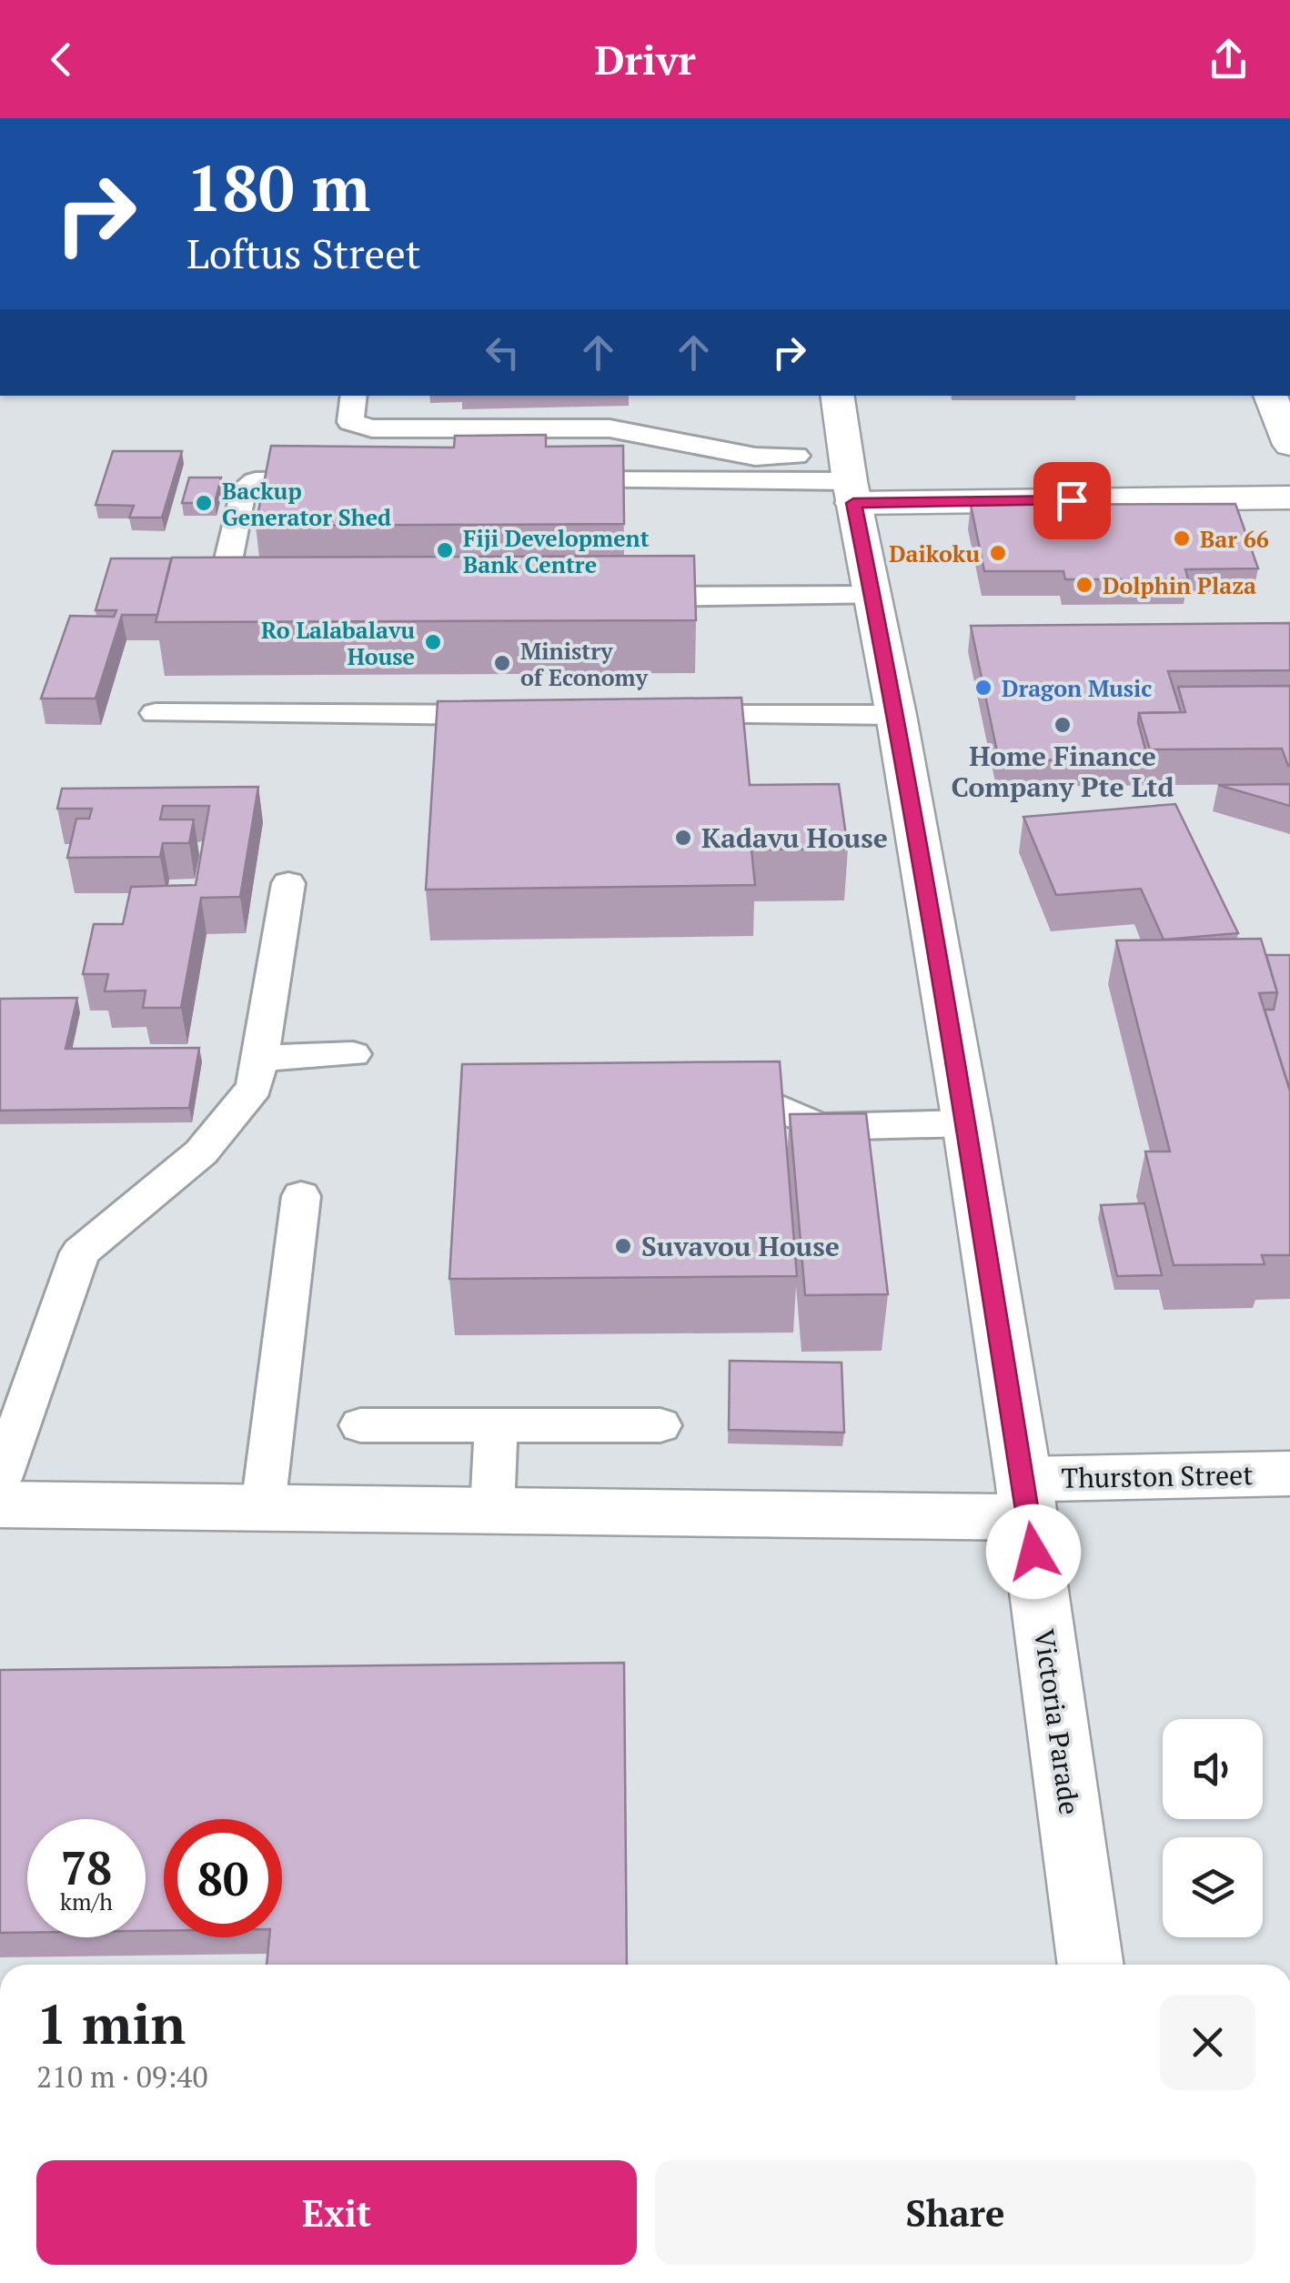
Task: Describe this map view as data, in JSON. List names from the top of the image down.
{
  "streets": {
    "main road": ["Thurston Street", "Victoria Parade"]
  },
  "crossings": [
    ["Thurston Street", "Victoria Parade"]
  ],
  "places": [
    "Backup Generator Shed",
    "Bar 66",
    "Fiji Development Bank Centre",
    "Daikoku",
    "Dolphin Plaza",
    "Ro Lalabalavu House",
    "Ministry of Economy",
    "Dragon Music",
    "Home Finance Company Pte Ltd",
    "Kadavu House",
    "Suvavou House"
  ],
  "page": {
    "header": "Drivr",
    "turn": ["180 m", "Loftus Street"],
    "speed": "78 km/h",
    "limit": "80",
    "heading": ["1 min", "210 m · 09:40"],
    "buttons": ["Exit", "Share"]
  }
}
